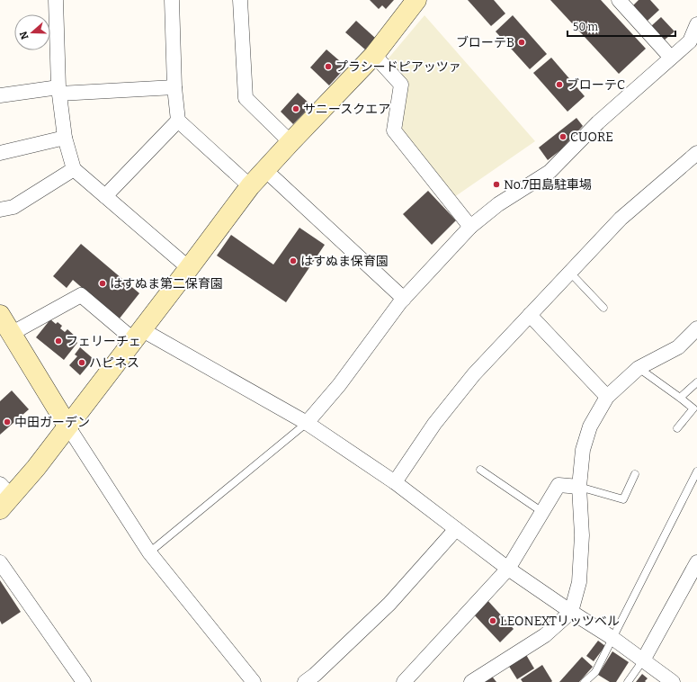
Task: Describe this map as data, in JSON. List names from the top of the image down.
{
  "places": [
    "ブローテB",
    "プラシードピアッツァ",
    "ブローテC",
    "サニースクエア",
    "CUORE",
    "No.7田島駐車場",
    "はすぬま保育園",
    "はすぬま第二保育園",
    "フェリーチェ",
    "ハピネス",
    "中田ガーデン",
    "LEONEXTリッツベル"
  ],
  "scale_bar": "50 m",
  "north": "left"
}
